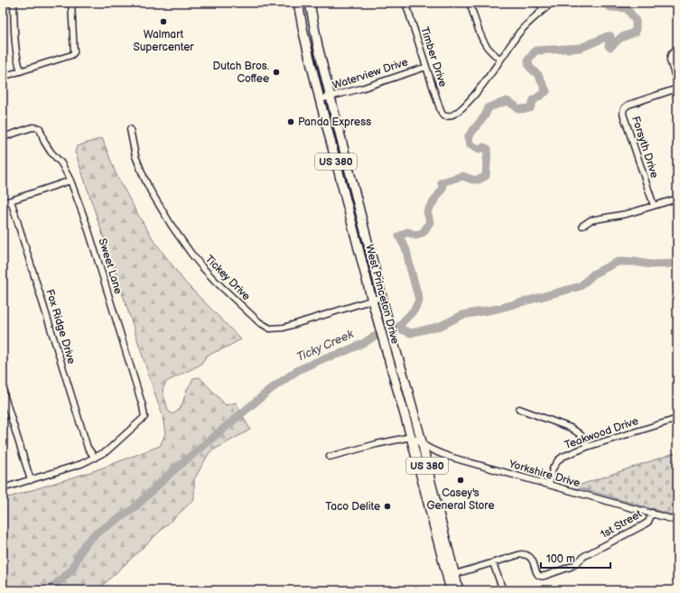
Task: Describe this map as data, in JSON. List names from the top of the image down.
{
  "streets": {
    "highway": ["US 380", "West Princeton Drive"],
    "street": [
      "Timber Drive",
      "Waterview Drive",
      "Forsyth Drive",
      "Sweet Lane",
      "Tickey Drive",
      "Fox Ridge Drive",
      "Teakwood Drive",
      "Yorkshire Drive",
      "1st Street"
    ]
  },
  "crossings": [
    ["Timber Drive", "Waterview Drive"],
    ["Waterview Drive", "West Princeton Drive"],
    ["Sweet Lane", "Fox Ridge Drive"],
    ["Tickey Drive", "West Princeton Drive"],
    ["West Princeton Drive", "Yorkshire Drive"],
    ["Teakwood Drive", "Yorkshire Drive"],
    ["Yorkshire Drive", "1st Street"]
  ],
  "water": ["Ticky Creek"],
  "places": [
    "Walmart Supercenter",
    "Dutch Bros. Coffee",
    "Panda Express",
    "Casey's General Store",
    "Taco Delite"
  ],
  "scale_bar": "100 m"
}
